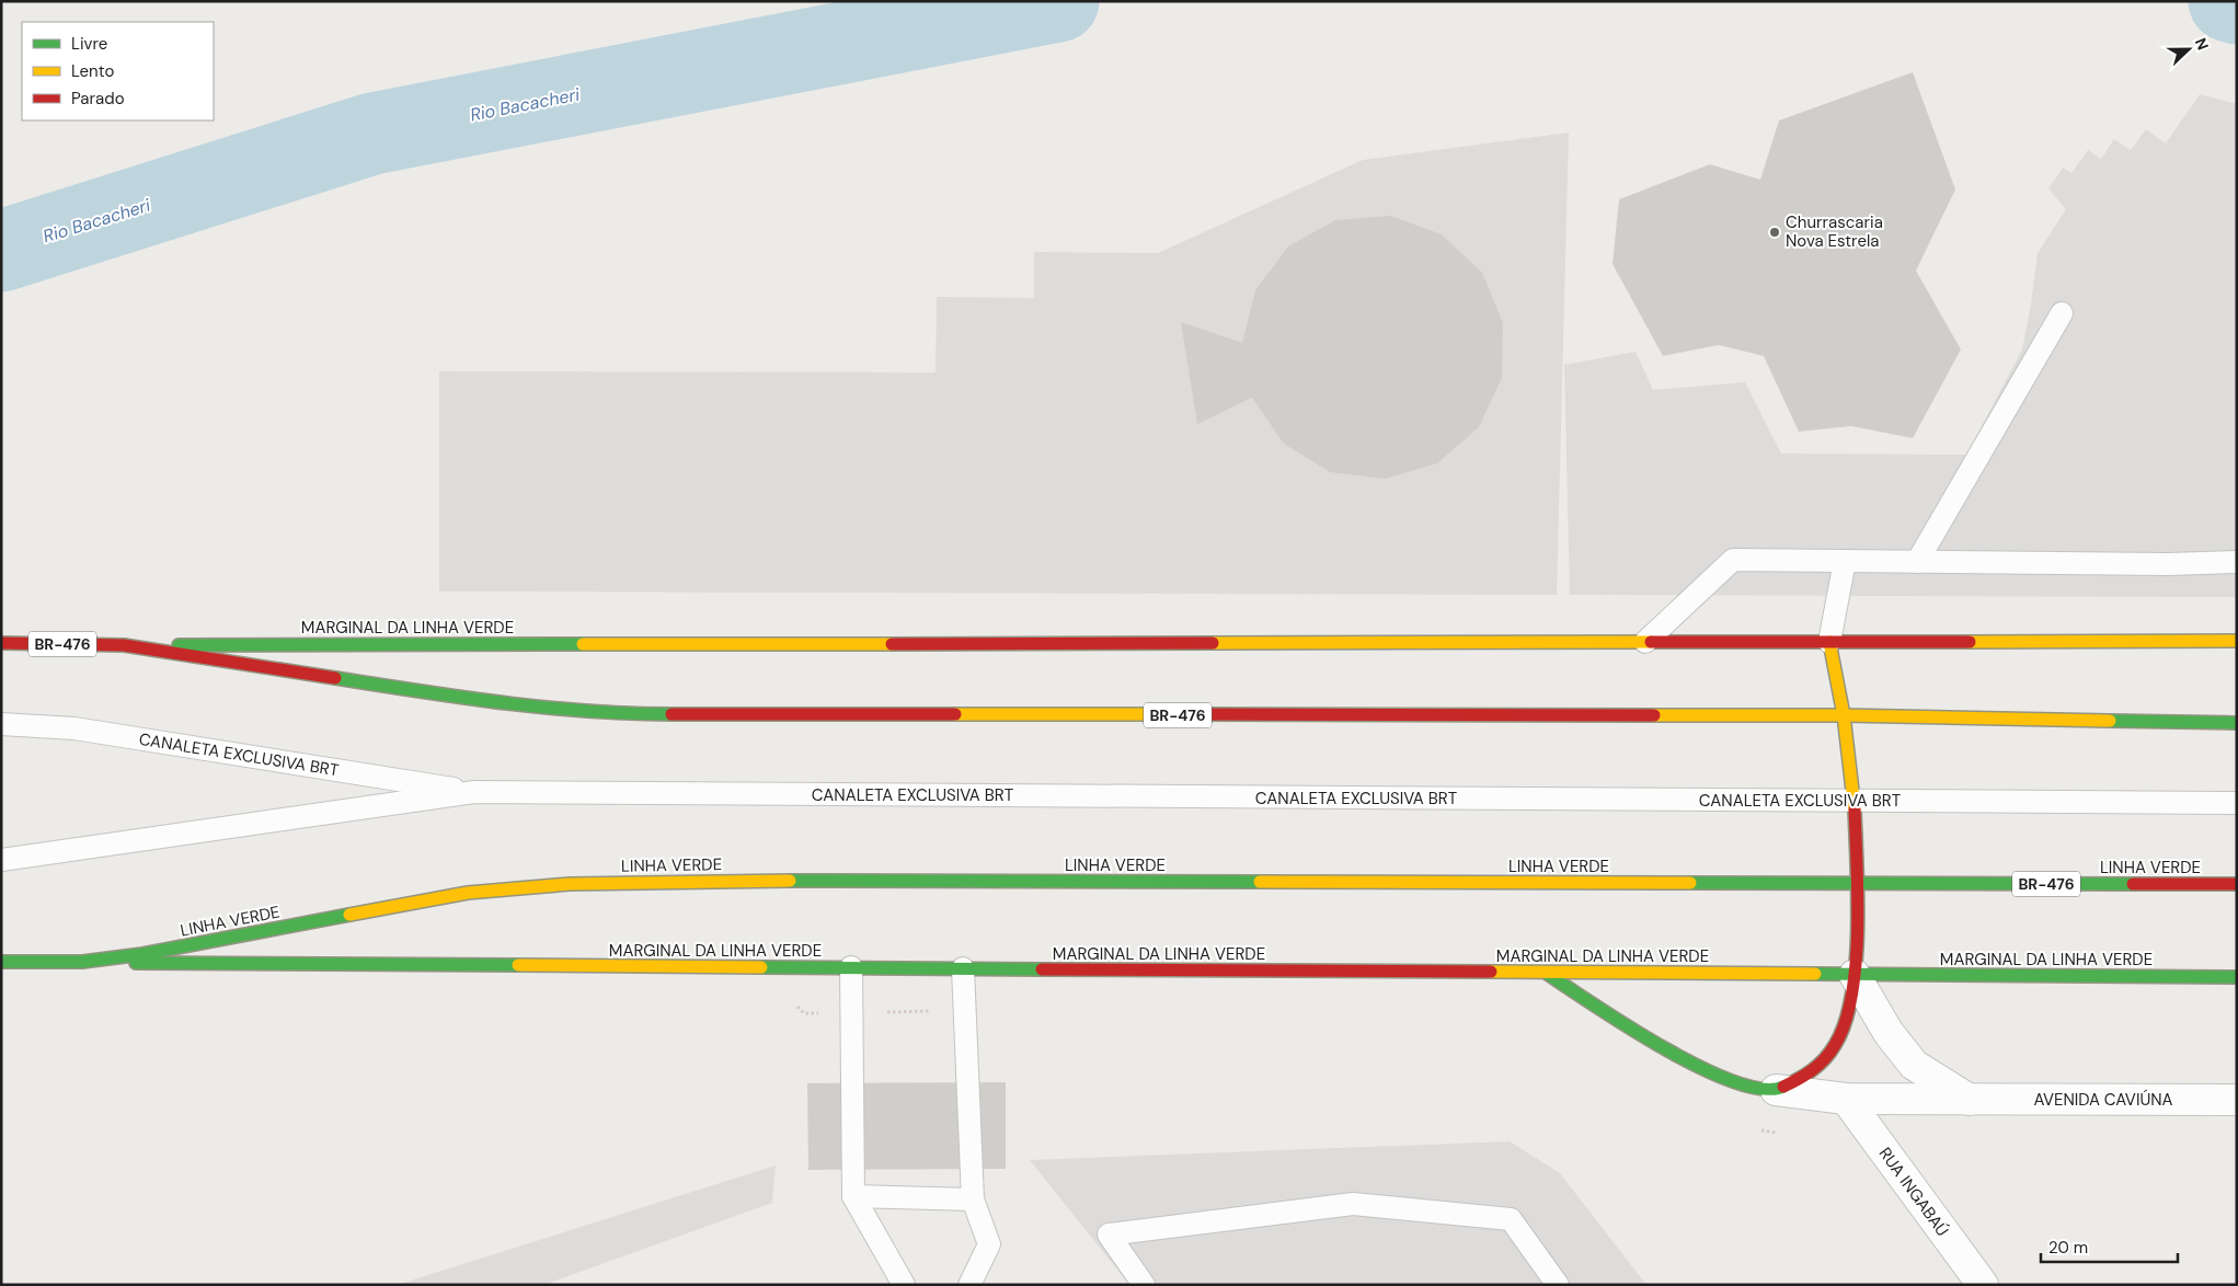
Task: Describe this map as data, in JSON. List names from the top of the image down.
{
  "streets": {
    "main road": ["MARGINAL DA LINHA VERDE", "BR-476", "LINHA VERDE"],
    "street": ["AVENIDA CAVIÚNA", "RUA INGABAÚ"],
    "lane": ["CANALETA EXCLUSIVA BRT"]
  },
  "crossings": [
    ["MARGINAL DA LINHA VERDE", "BR-476"],
    ["MARGINAL DA LINHA VERDE", "LINHA VERDE"],
    ["AVENIDA CAVIÚNA", "RUA INGABAÚ"]
  ],
  "water": ["Rio Bacacheri"],
  "places": ["Churrascaria Nova Estrela"],
  "legend": ["Livre", "Lento", "Parado"],
  "scale_bar": "20 m",
  "north": "right"
}
